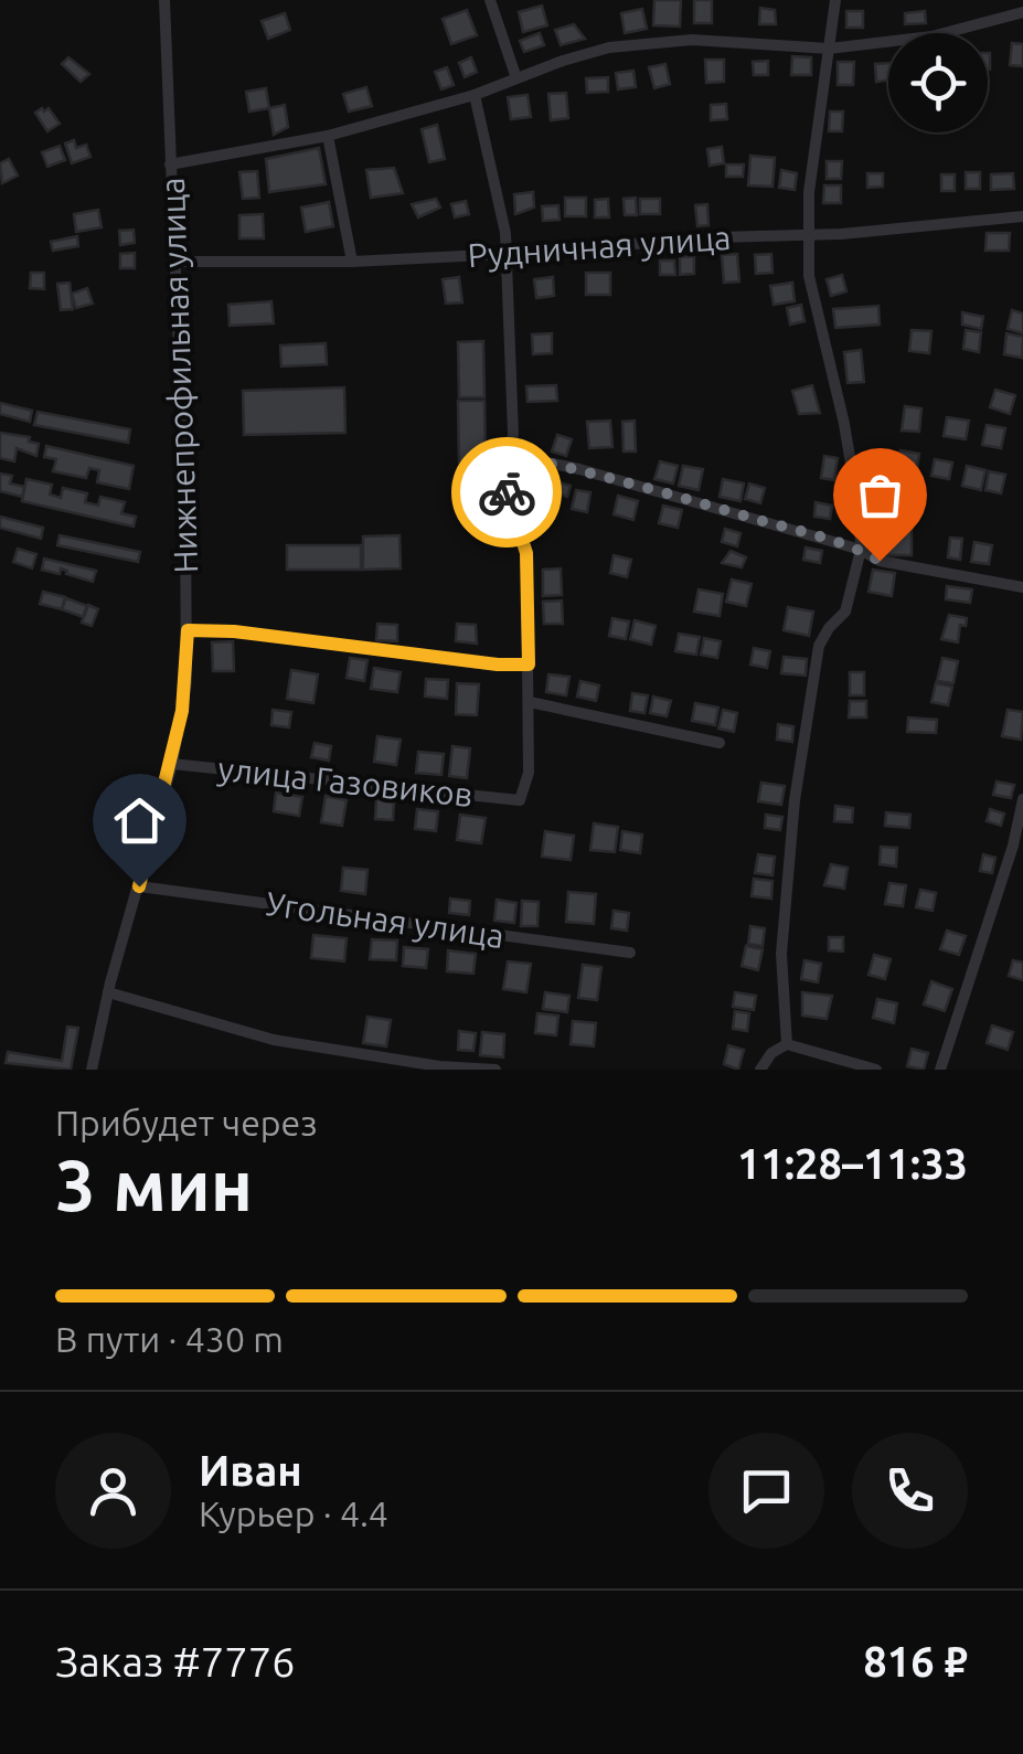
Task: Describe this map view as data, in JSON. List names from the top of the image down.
{
  "streets": {
    "street": [
      "Рудничная улица",
      "Нижнепрофильная улица",
      "улица Газовиков",
      "Угольная улица"
    ]
  },
  "crossings": [
    ["Рудничная улица", "Нижнепрофильная улица"],
    ["Нижнепрофильная улица", "улица Газовиков"],
    ["Нижнепрофильная улица", "Угольная улица"]
  ],
  "page": {
    "heading": ["3 мин", "Прибудет через", "11:28–11:33"],
    "panel": [
      "Иван",
      "Курьер · 4.4",
      "Заказ #7776",
      "816 ₽"
    ],
    "bar": "В пути · 430 m"
  }
}
